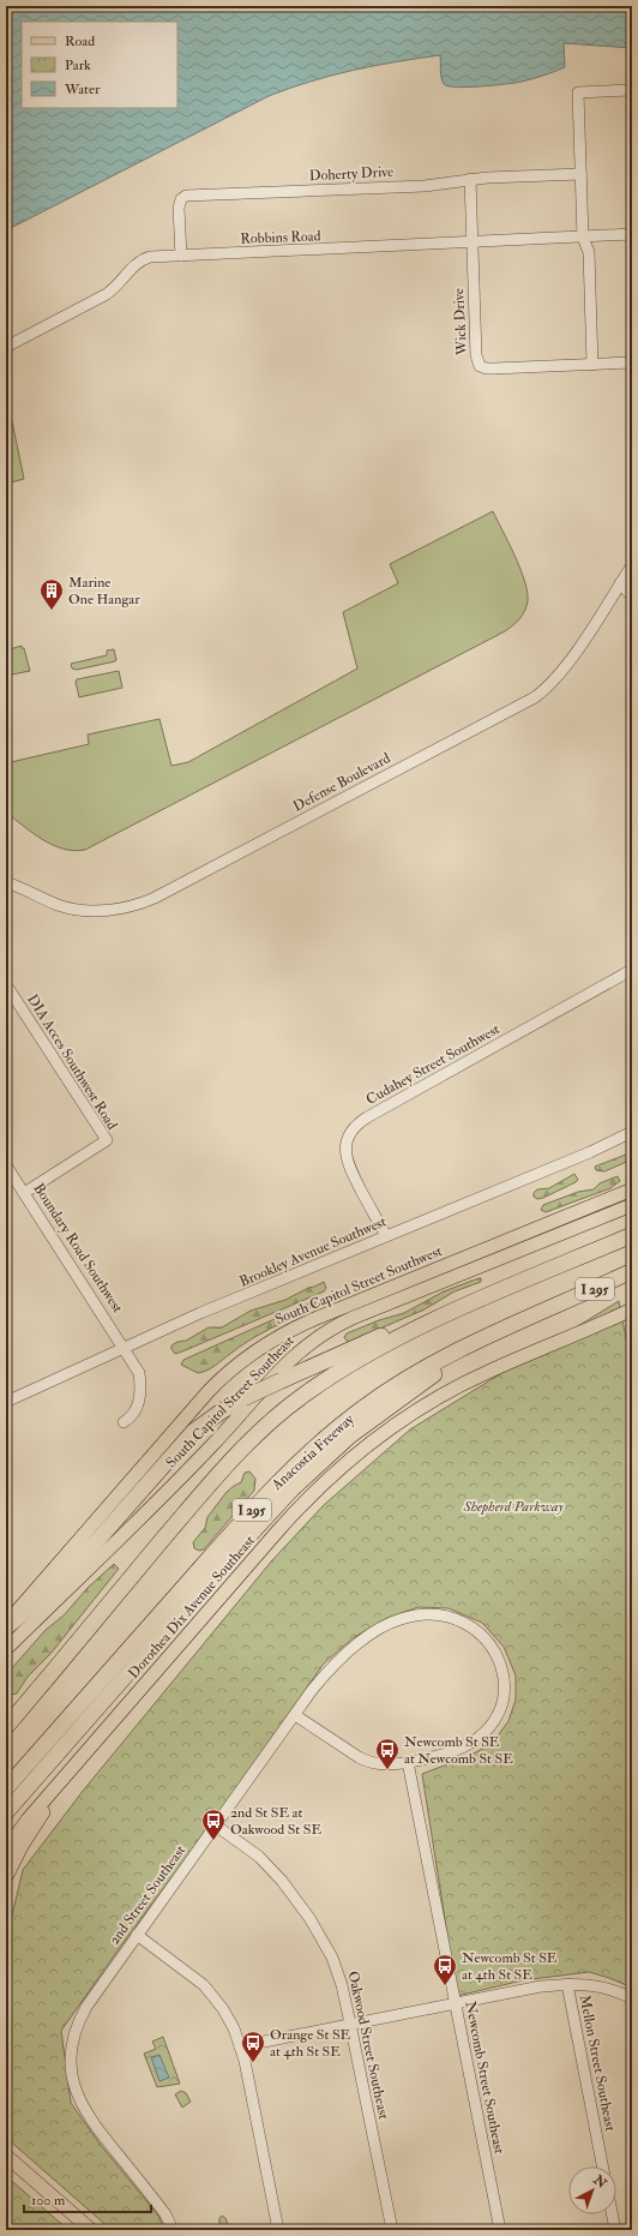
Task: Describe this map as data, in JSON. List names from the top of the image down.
{
  "streets": {
    "highway": ["I 295", "Anacostia Freeway"],
    "main road": ["South Capitol Street Southwest", "South Capitol Street Southeast", "Dorothea Dix Avenue Southeast"],
    "street": [
      "Doherty Drive",
      "Robbins Road",
      "Wick Drive",
      "Defense Boulevard",
      "DIA Acces Southwest Road",
      "Cudahey Street Southwest",
      "Boundary Road Southwest",
      "Brookley Avenue Southwest",
      "2nd Street Southeast",
      "Oakwood Street Southeast",
      "Mellon Street Southeast",
      "Newcomb Street Southeast"
    ]
  },
  "crossings": [
    ["Doherty Drive", "Robbins Road"],
    ["Doherty Drive", "Wick Drive"],
    ["Robbins Road", "Wick Drive"],
    ["DIA Acces Southwest Road", "Boundary Road Southwest"],
    ["Cudahey Street Southwest", "Brookley Avenue Southwest"],
    ["Boundary Road Southwest", "Brookley Avenue Southwest"],
    ["2nd Street Southeast", "Oakwood Street Southeast"],
    ["2nd Street Southeast", "Newcomb Street Southeast"]
  ],
  "parks": ["Shepherd Parkway"],
  "places": {
    "building": ["Marine One Hangar"],
    "bus stop": [
      "Newcomb St SE at Newcomb St SE",
      "2nd St SE at Oakwood St SE",
      "Newcomb St SE at 4th St SE",
      "Orange St SE at 4th St SE"
    ]
  },
  "legend": ["Road", "Park", "Water"],
  "scale_bar": "100 m",
  "north": "top right"
}
